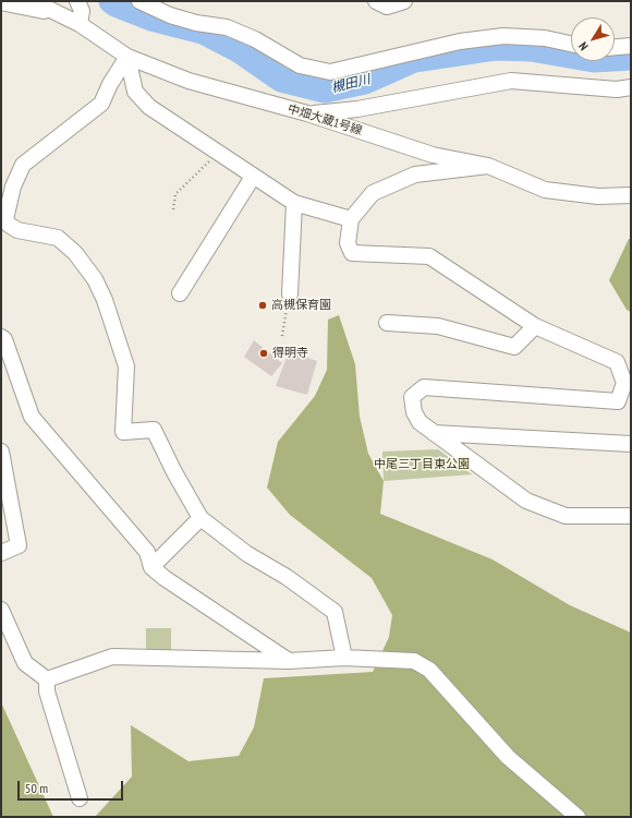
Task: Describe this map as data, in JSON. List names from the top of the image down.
{
  "streets": {
    "street": ["中畑大蔵1号線"]
  },
  "water": ["槻田川"],
  "parks": ["中尾三丁目東公園"],
  "places": ["高槻保育園", "得明寺"],
  "scale_bar": "50 m",
  "north": "bottom left"
}
